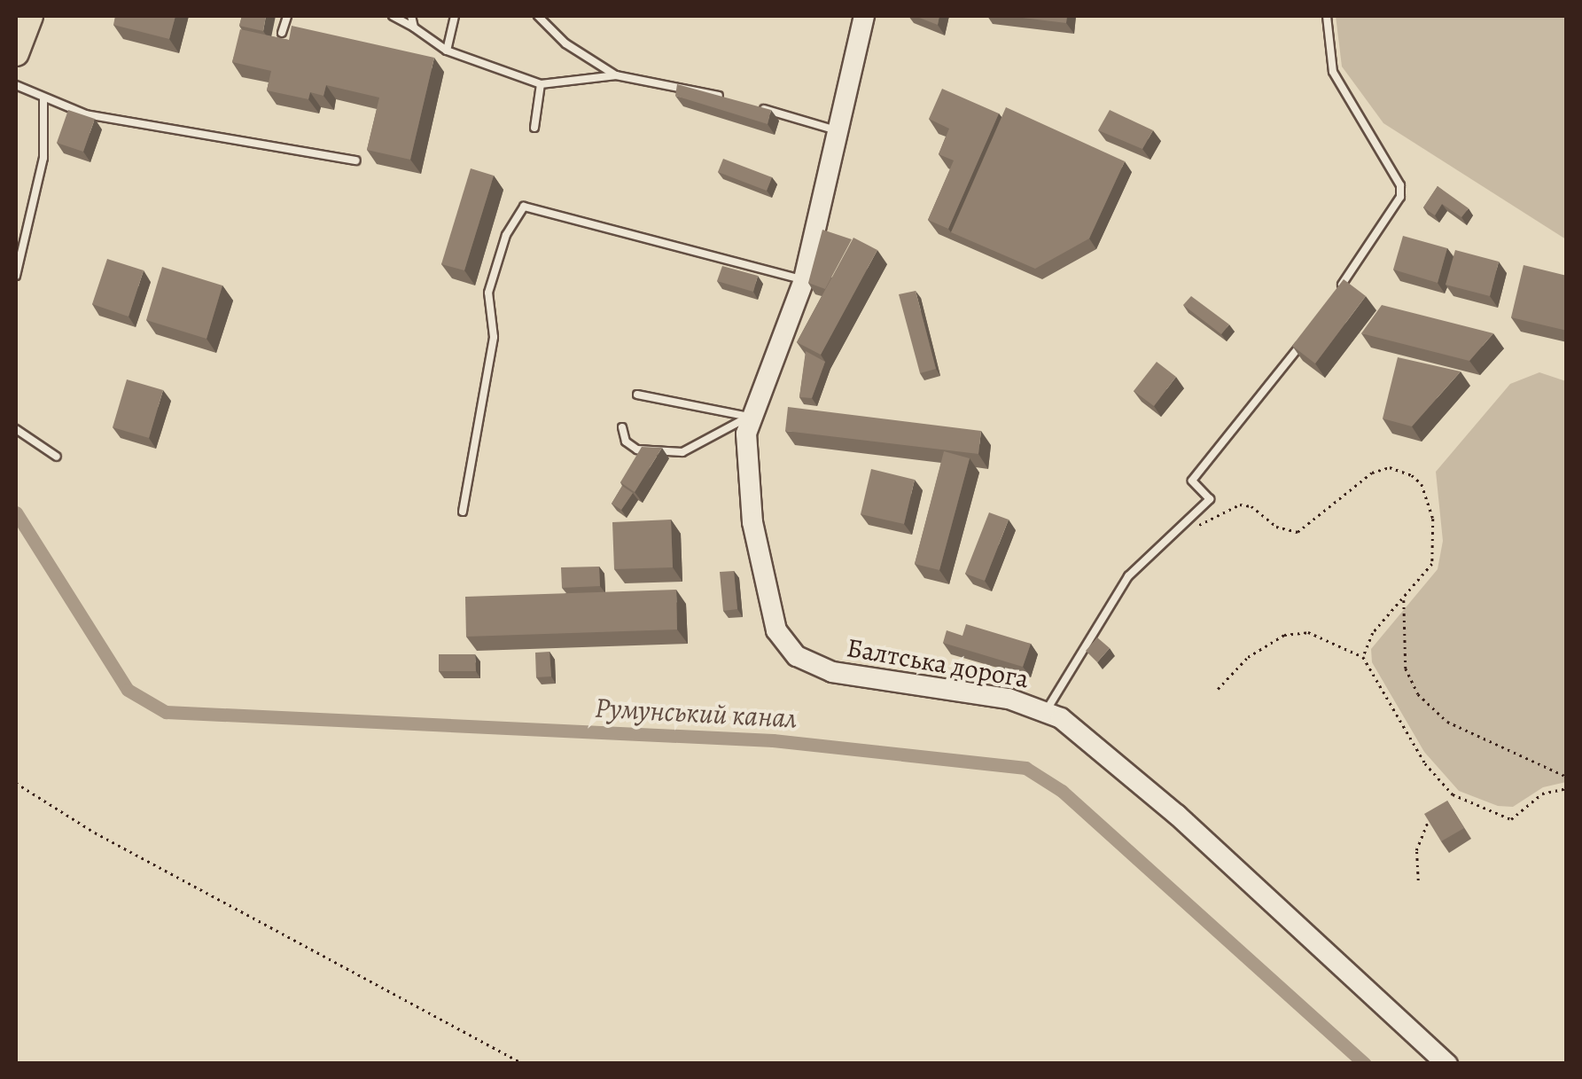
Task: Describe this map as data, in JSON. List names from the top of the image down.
{
  "streets": {
    "main road": ["Балтська дорога"]
  },
  "water": ["Румунський канал"]
}
